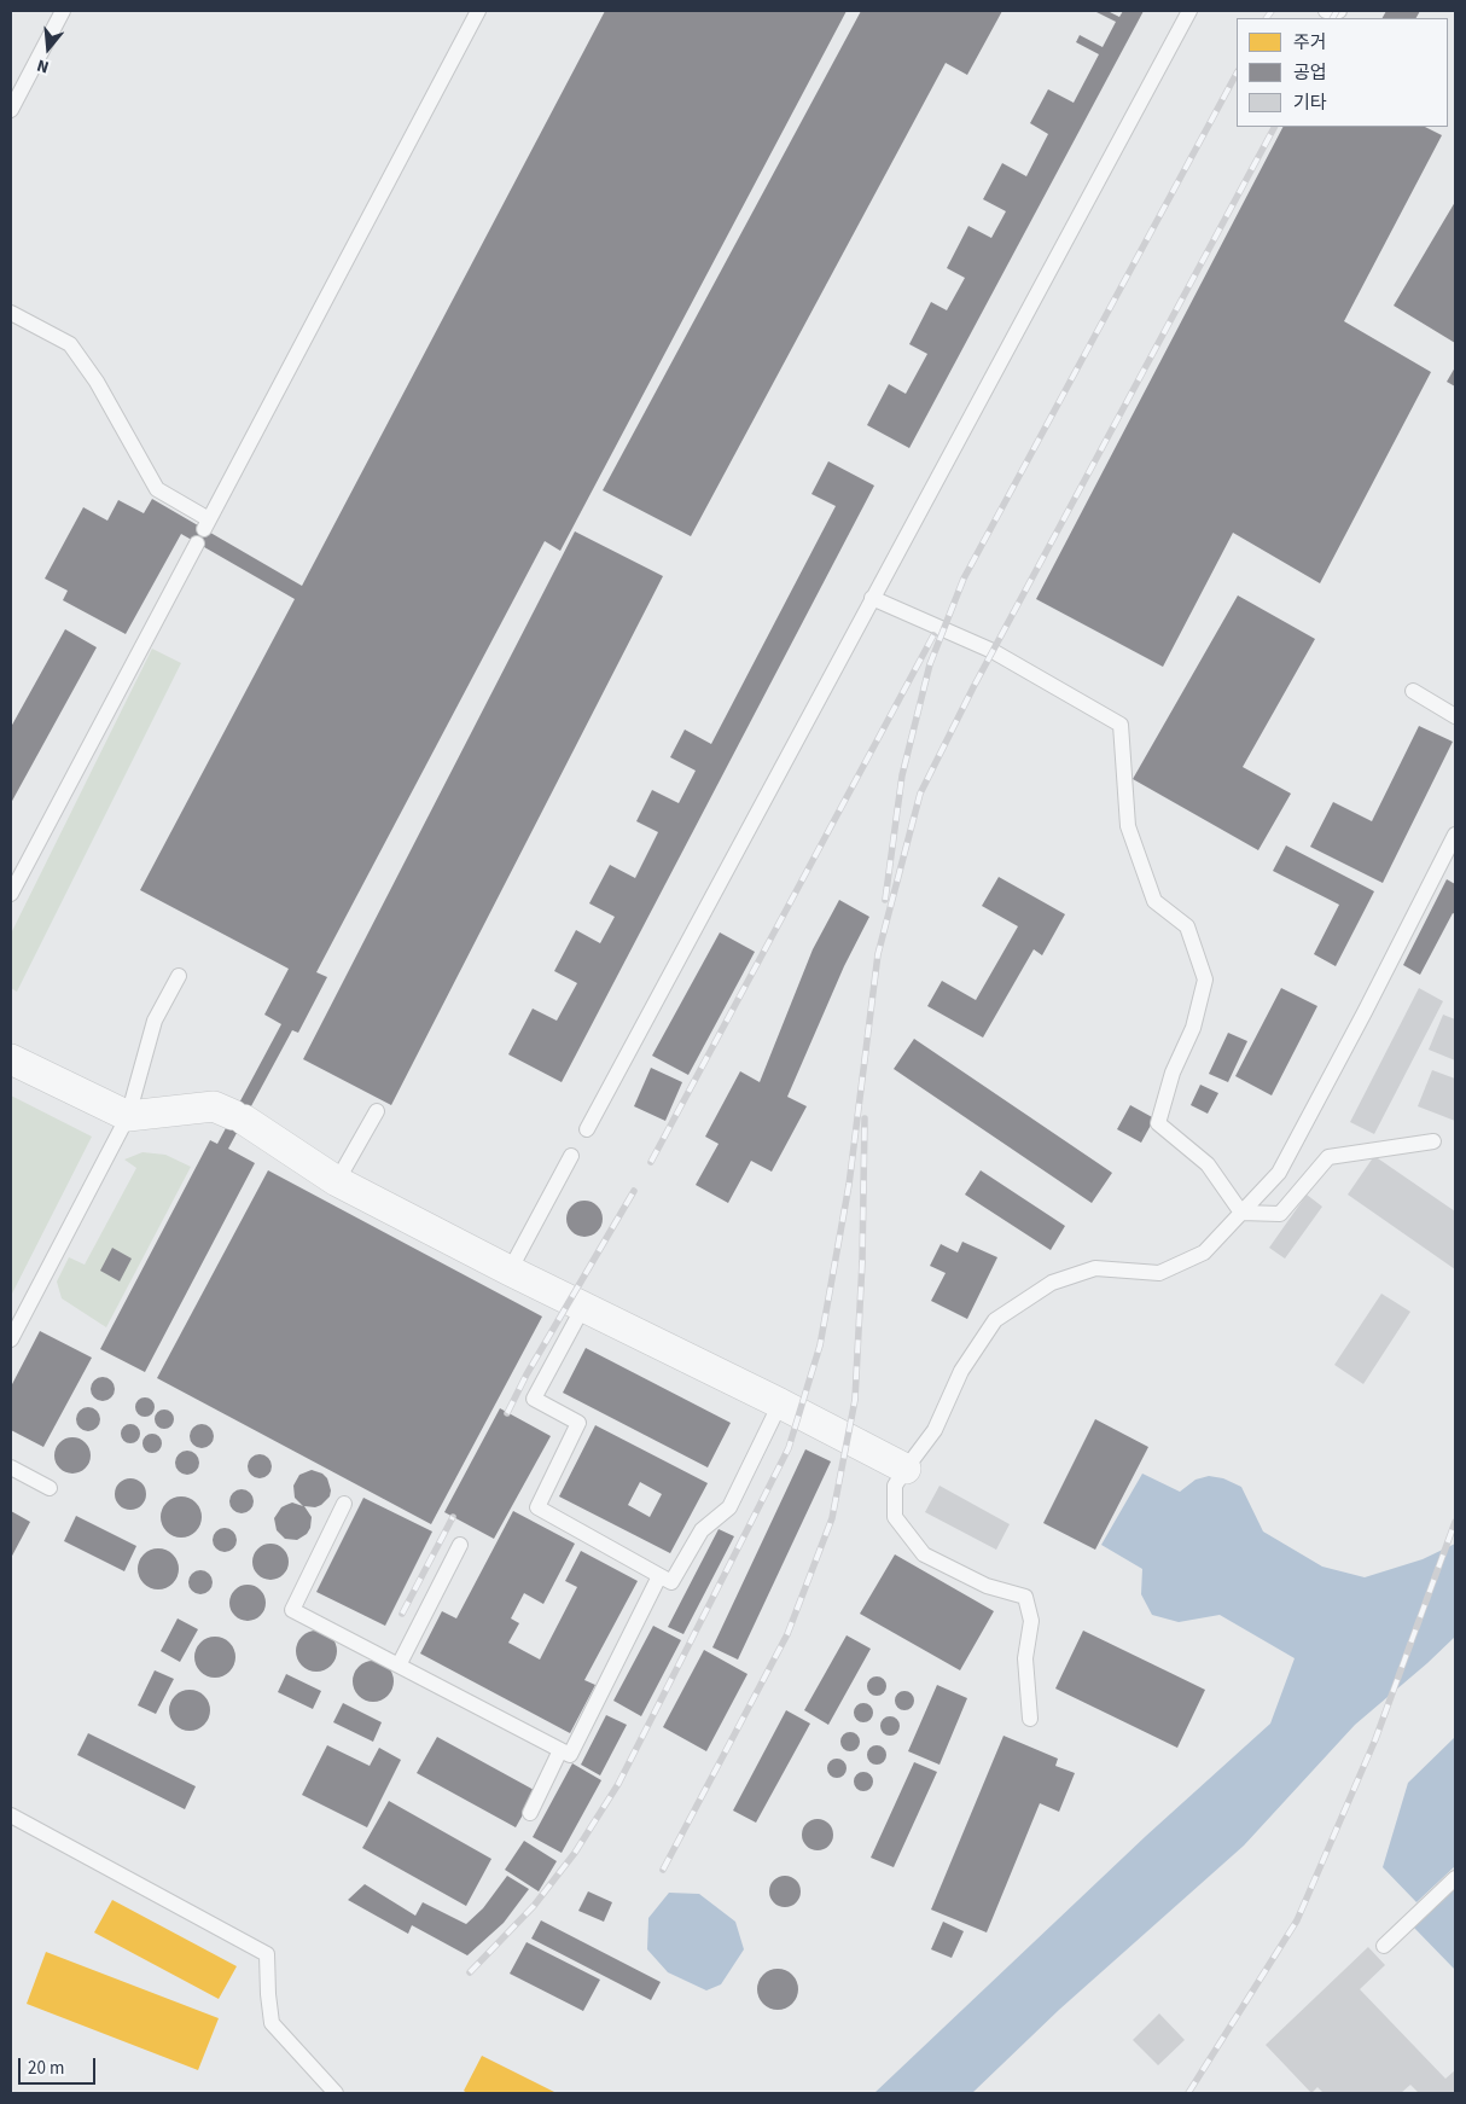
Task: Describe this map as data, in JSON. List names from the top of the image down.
{
  "legend": ["주거", "공업", "기타"],
  "scale_bar": "20 m",
  "north": "bottom"
}
